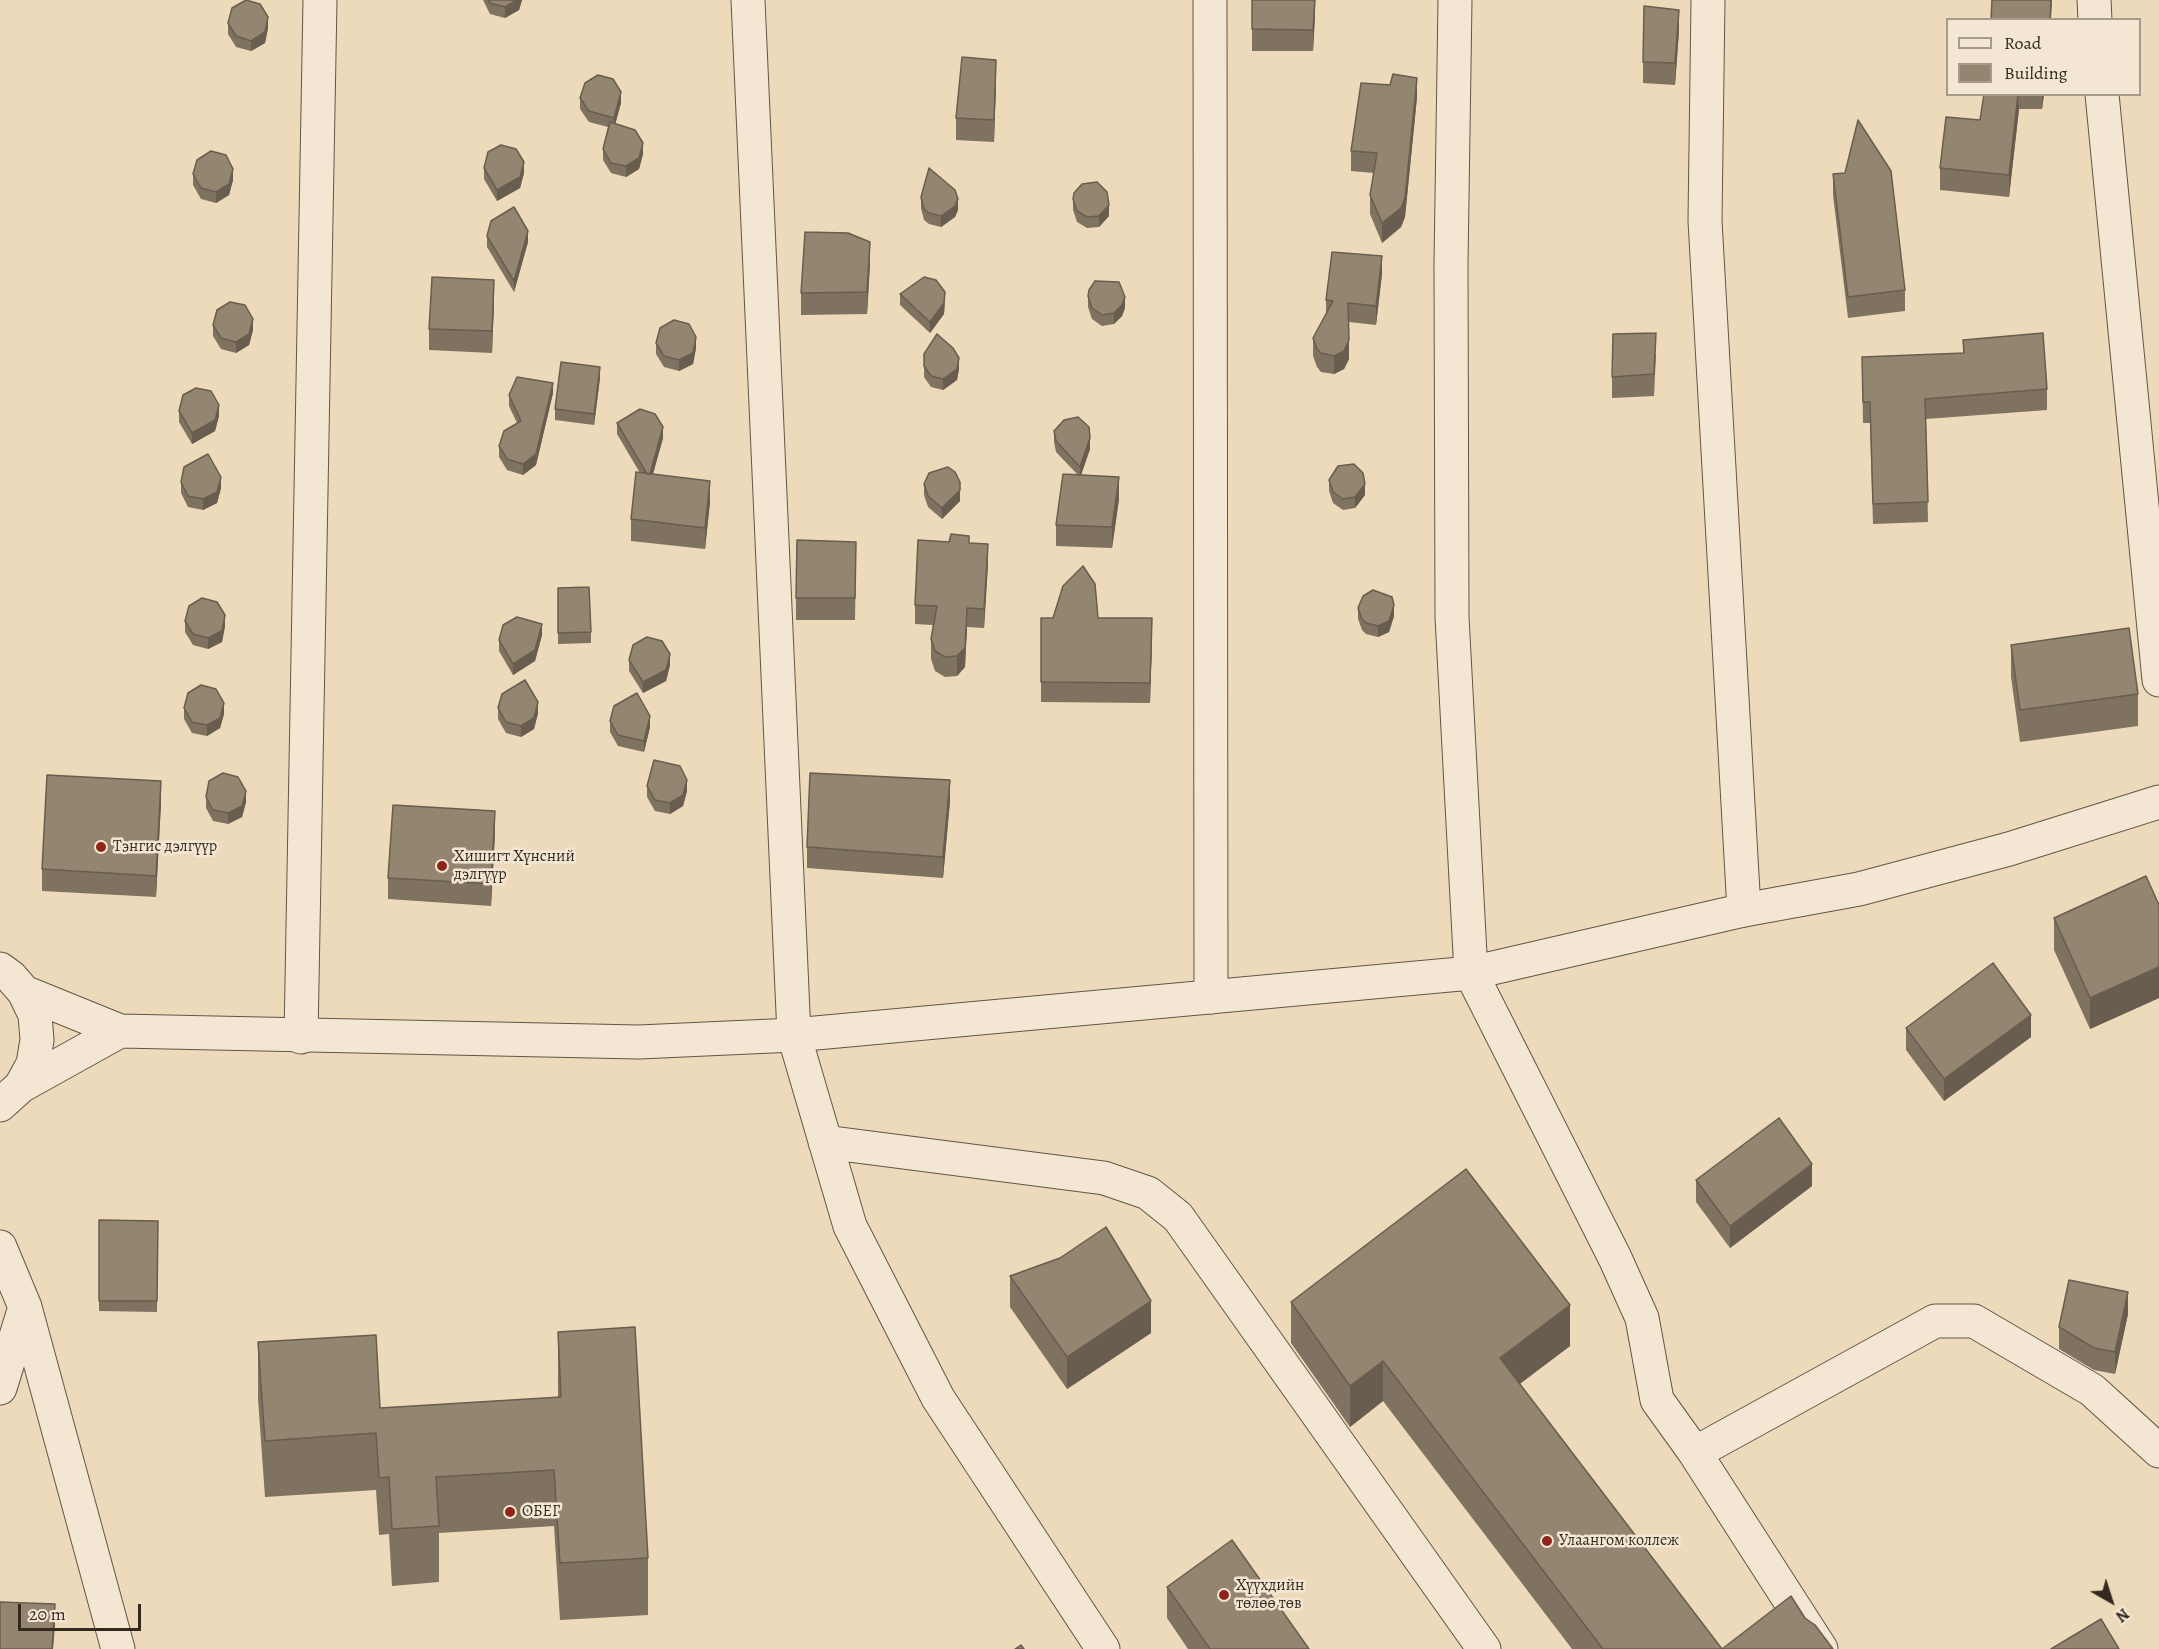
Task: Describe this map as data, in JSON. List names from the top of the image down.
{
  "places": [
    "Тэнгис дэлгүүр",
    "Хишигт Хүнсний дэлгүүр",
    "ОБЕГ",
    "Улаангом коллеж",
    "Хүүхдийн төлөө төв"
  ],
  "legend": ["Road", "Building"],
  "scale_bar": "20 m",
  "north": "bottom right"
}
